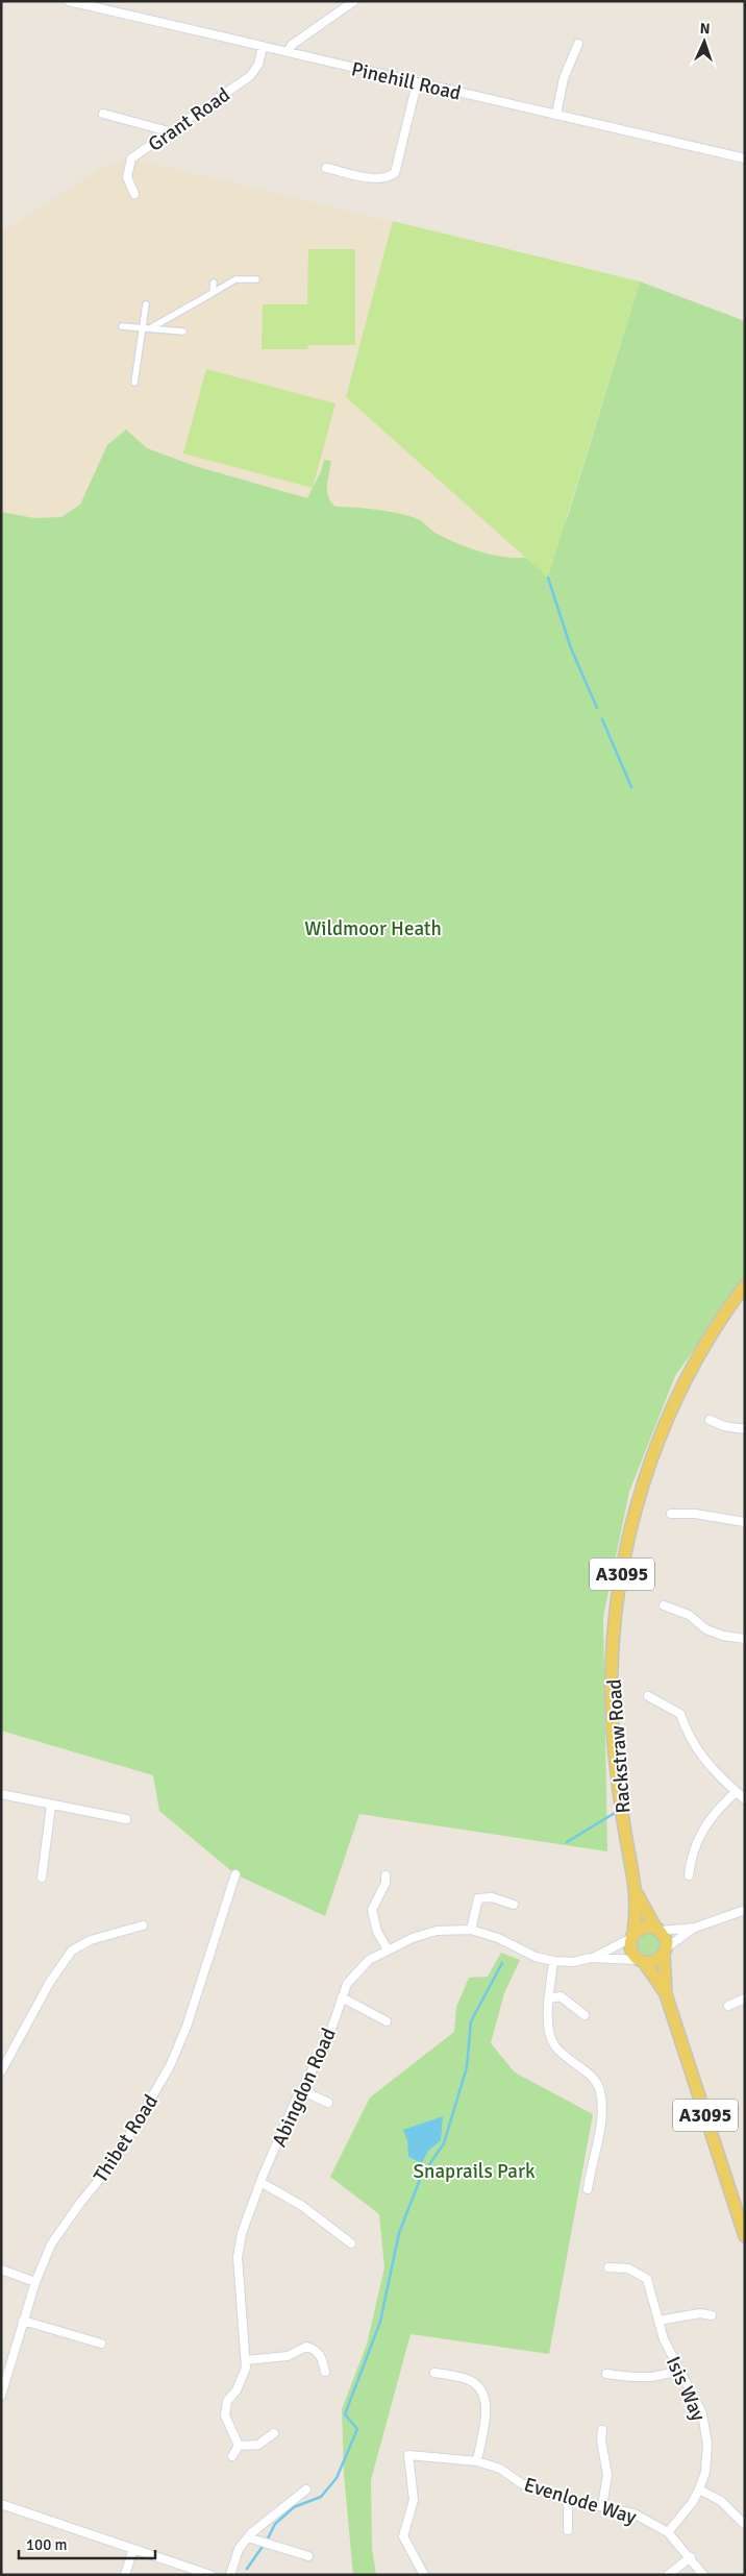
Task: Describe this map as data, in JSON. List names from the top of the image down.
{
  "streets": {
    "main road": ["A3095", "Rackstraw Road"],
    "street": [
      "Pinehill Road",
      "Grant Road",
      "Abingdon Road",
      "Thibet Road",
      "Isis Way",
      "Evenlode Way"
    ]
  },
  "crossings": [
    ["Pinehill Road", "Grant Road"],
    ["A3095", "Rackstraw Road"],
    ["A3095", "Abingdon Road"],
    ["Rackstraw Road", "Abingdon Road"],
    ["Isis Way", "Evenlode Way"]
  ],
  "parks": ["Wildmoor Heath", "Snaprails Park"],
  "scale_bar": "100 m",
  "north": "top"
}
